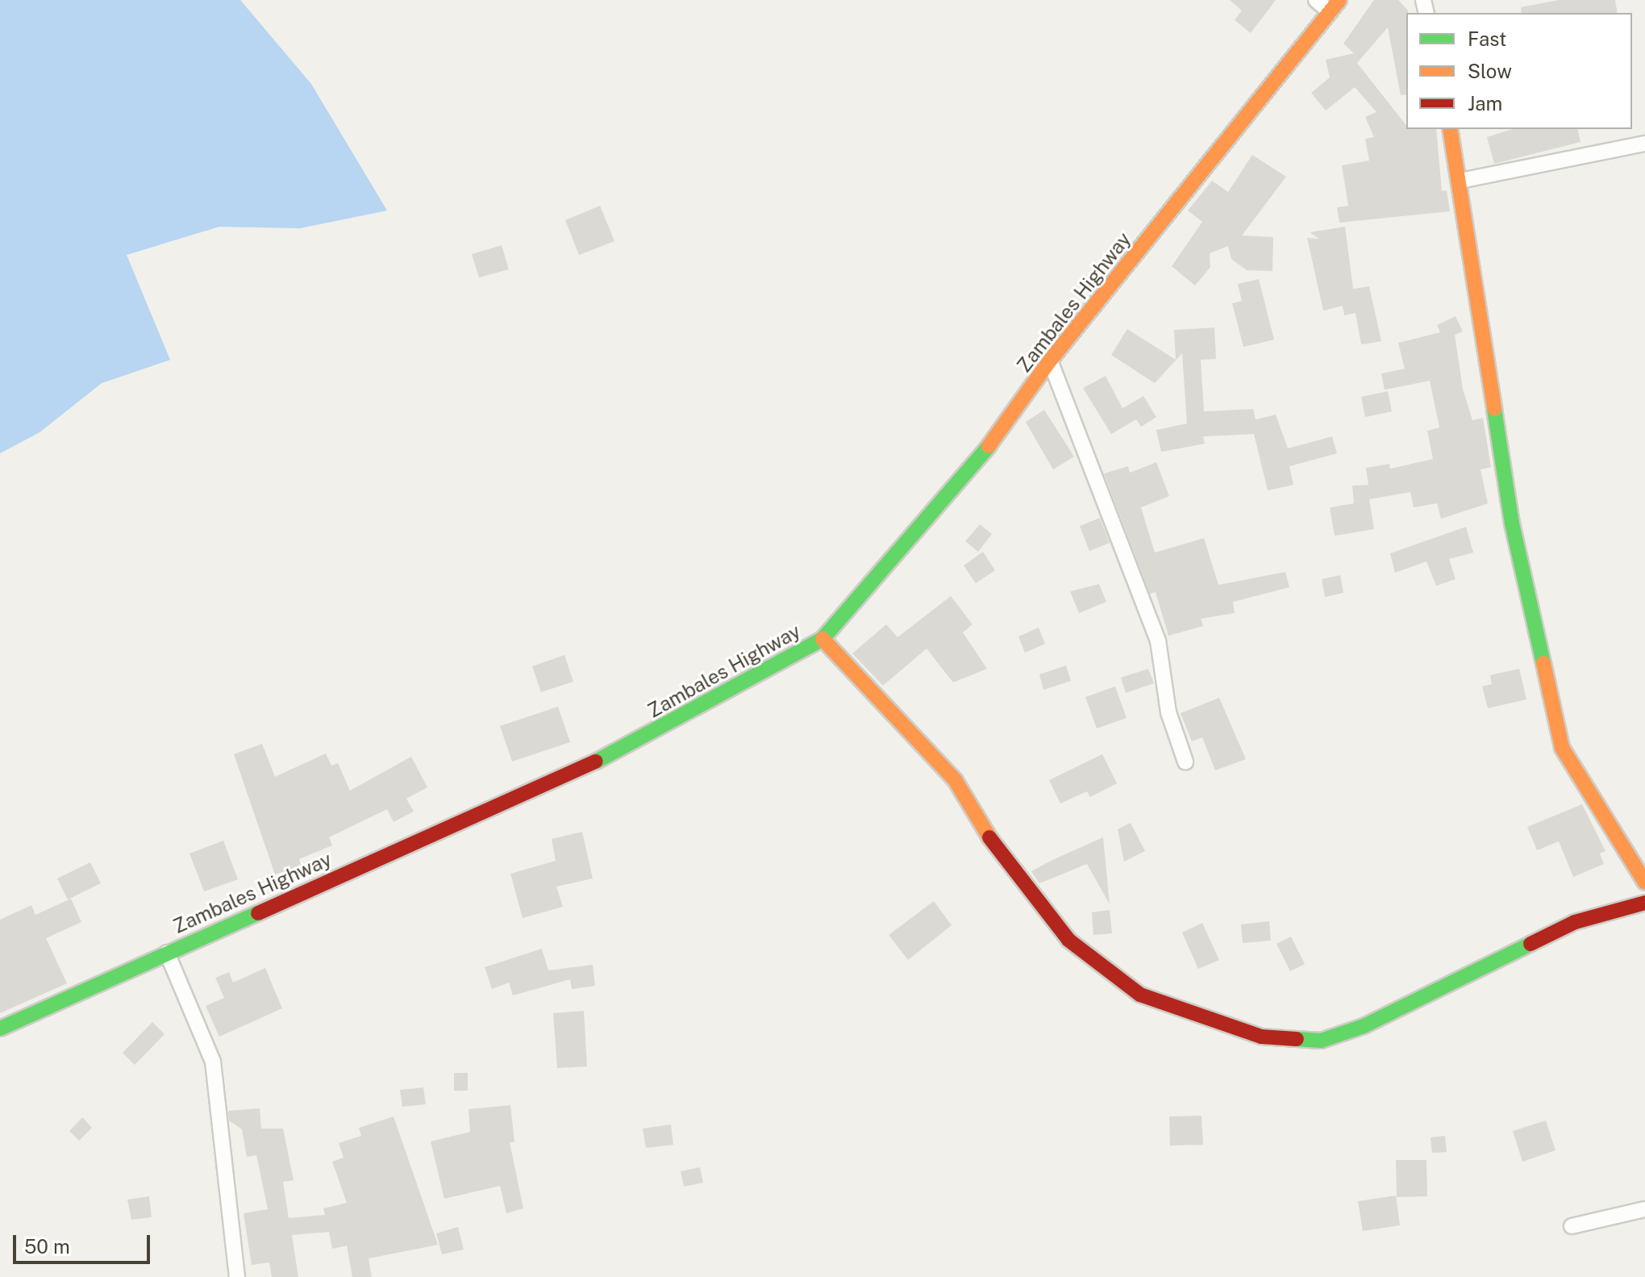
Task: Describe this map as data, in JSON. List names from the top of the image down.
{
  "streets": {
    "street": ["Zambales Highway"]
  },
  "legend": ["Fast", "Slow", "Jam"],
  "scale_bar": "50 m"
}
